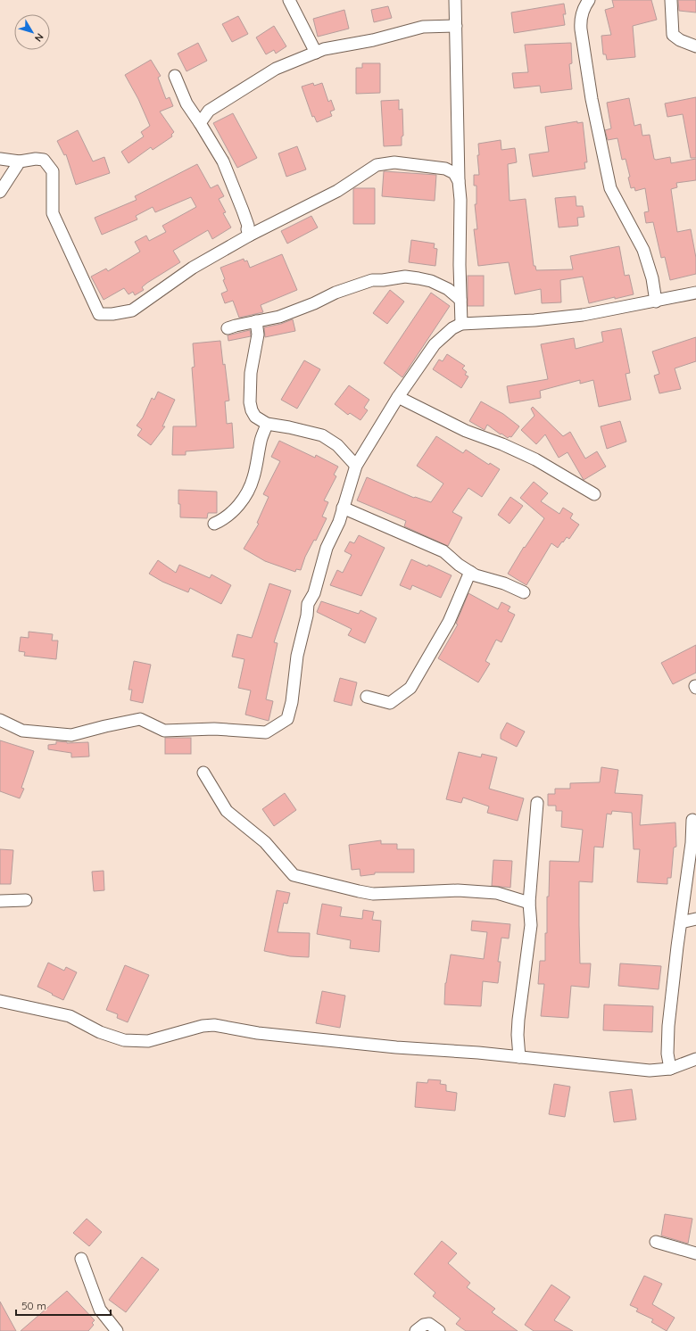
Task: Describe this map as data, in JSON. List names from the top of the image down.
{
  "scale_bar": "50 m",
  "north": "bottom right"
}
